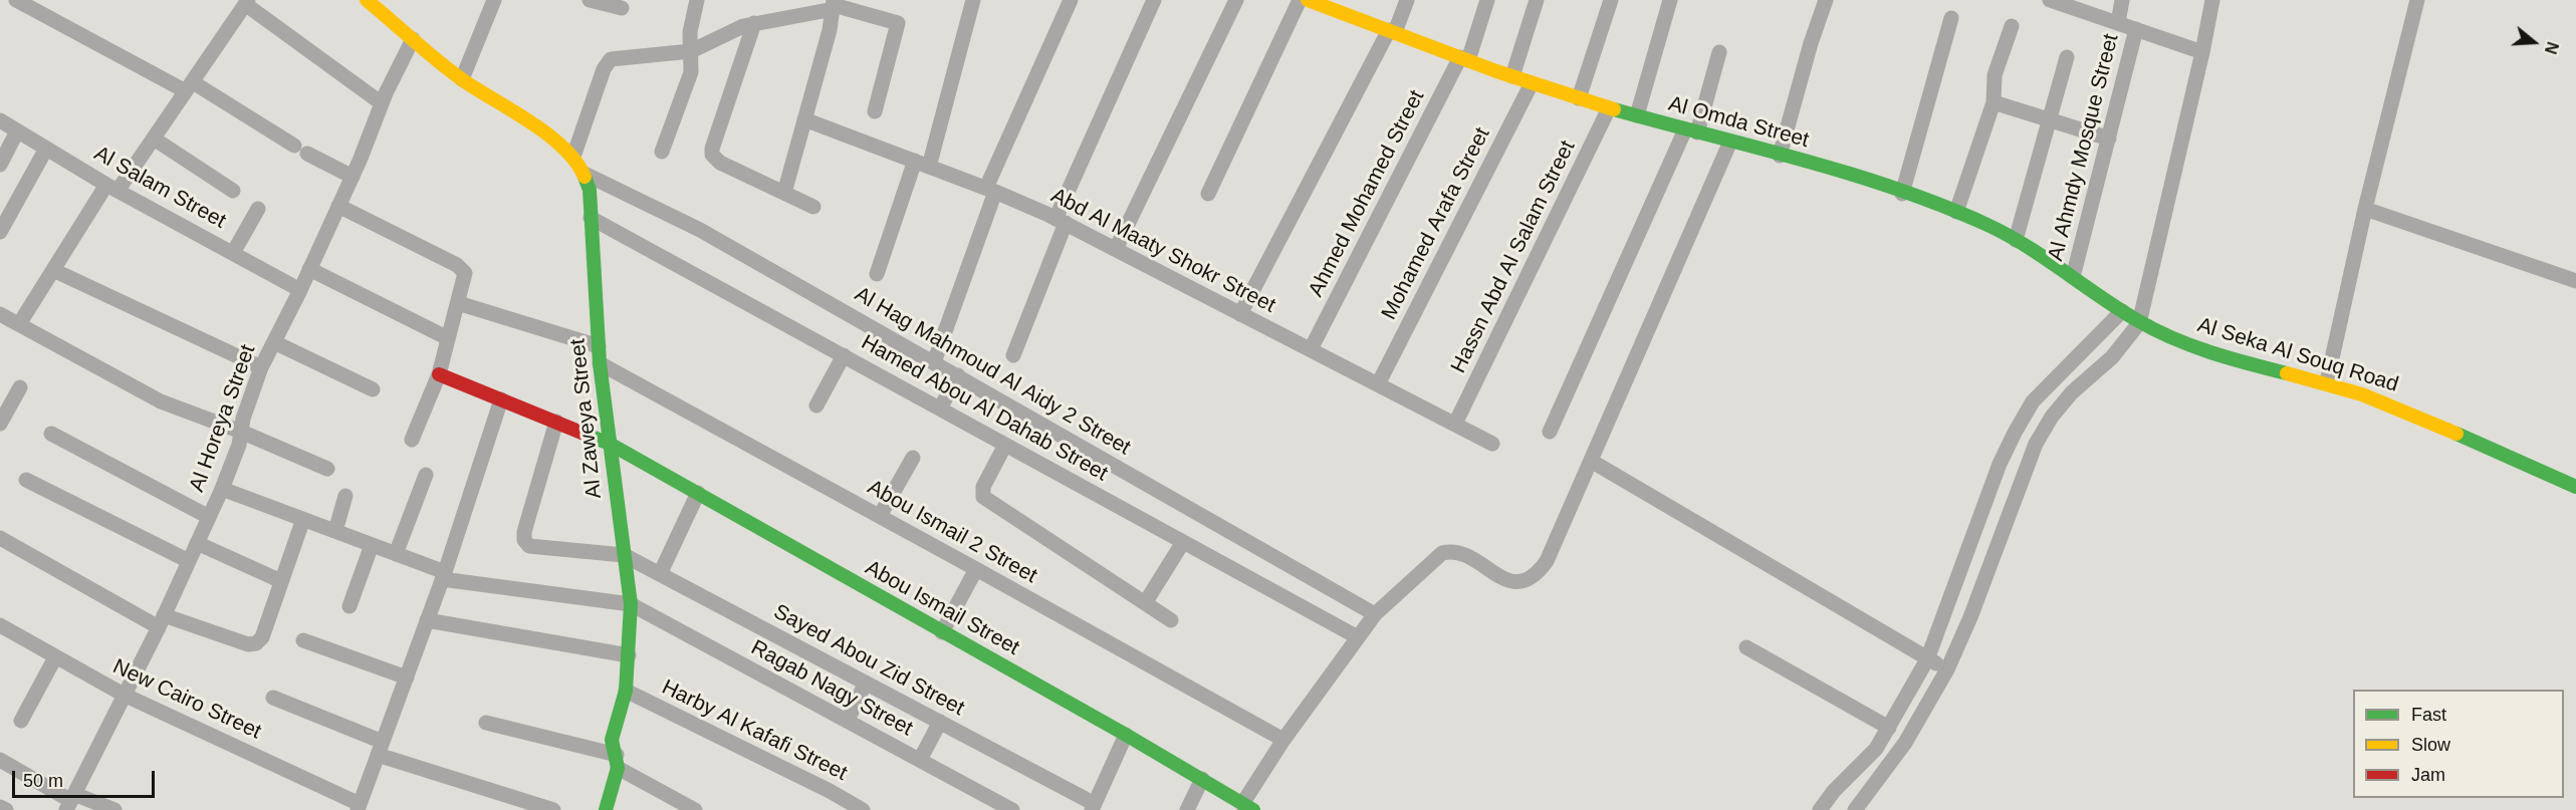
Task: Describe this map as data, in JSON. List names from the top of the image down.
{
  "streets": {
    "street": [
      "Al Omda Street",
      "Al Ahmdy Mosque Street",
      "Al Salam Street",
      "Ahmed Mohamed Street",
      "Mohamed Arafa Street",
      "Abd Al Maaty Shokr Street",
      "Hassn Abd Al Salam Street",
      "Al Seka Al Souq Road",
      "Al Hag Mahmoud Al Aidy 2 Street",
      "Hamed Abou Al Dahab Street",
      "Al Horeya Street",
      "Al Zaweya Street",
      "Abou Ismail 2 Street",
      "Abou Ismail Street",
      "Sayed Abou Zid Street",
      "Ragab Nagy Street",
      "New Cairo Street",
      "Harby Al Kafafi Street"
    ]
  },
  "crossings": [
    ["Al Omda Street", "Al Ahmdy Mosque Street"],
    ["Al Omda Street", "Ahmed Mohamed Street"],
    ["Al Omda Street", "Mohamed Arafa Street"],
    ["Al Omda Street", "Hassn Abd Al Salam Street"],
    ["Al Omda Street", "Al Seka Al Souq Road"],
    ["Al Salam Street", "Al Horeya Street"],
    ["Ahmed Mohamed Street", "Abd Al Maaty Shokr Street"],
    ["Mohamed Arafa Street", "Abd Al Maaty Shokr Street"],
    ["Abd Al Maaty Shokr Street", "Hassn Abd Al Salam Street"],
    ["Al Hag Mahmoud Al Aidy 2 Street", "Al Zaweya Street"],
    ["Hamed Abou Al Dahab Street", "Al Zaweya Street"],
    ["Al Horeya Street", "Al Zaweya Street"],
    ["Al Horeya Street", "New Cairo Street"],
    ["Al Zaweya Street", "Abou Ismail 2 Street"],
    ["Al Zaweya Street", "Abou Ismail Street"],
    ["Al Zaweya Street", "Sayed Abou Zid Street"],
    ["Al Zaweya Street", "Ragab Nagy Street"],
    ["Al Zaweya Street", "Harby Al Kafafi Street"]
  ],
  "legend": ["Fast", "Slow", "Jam"],
  "scale_bar": "50 m",
  "north": "right"
}
